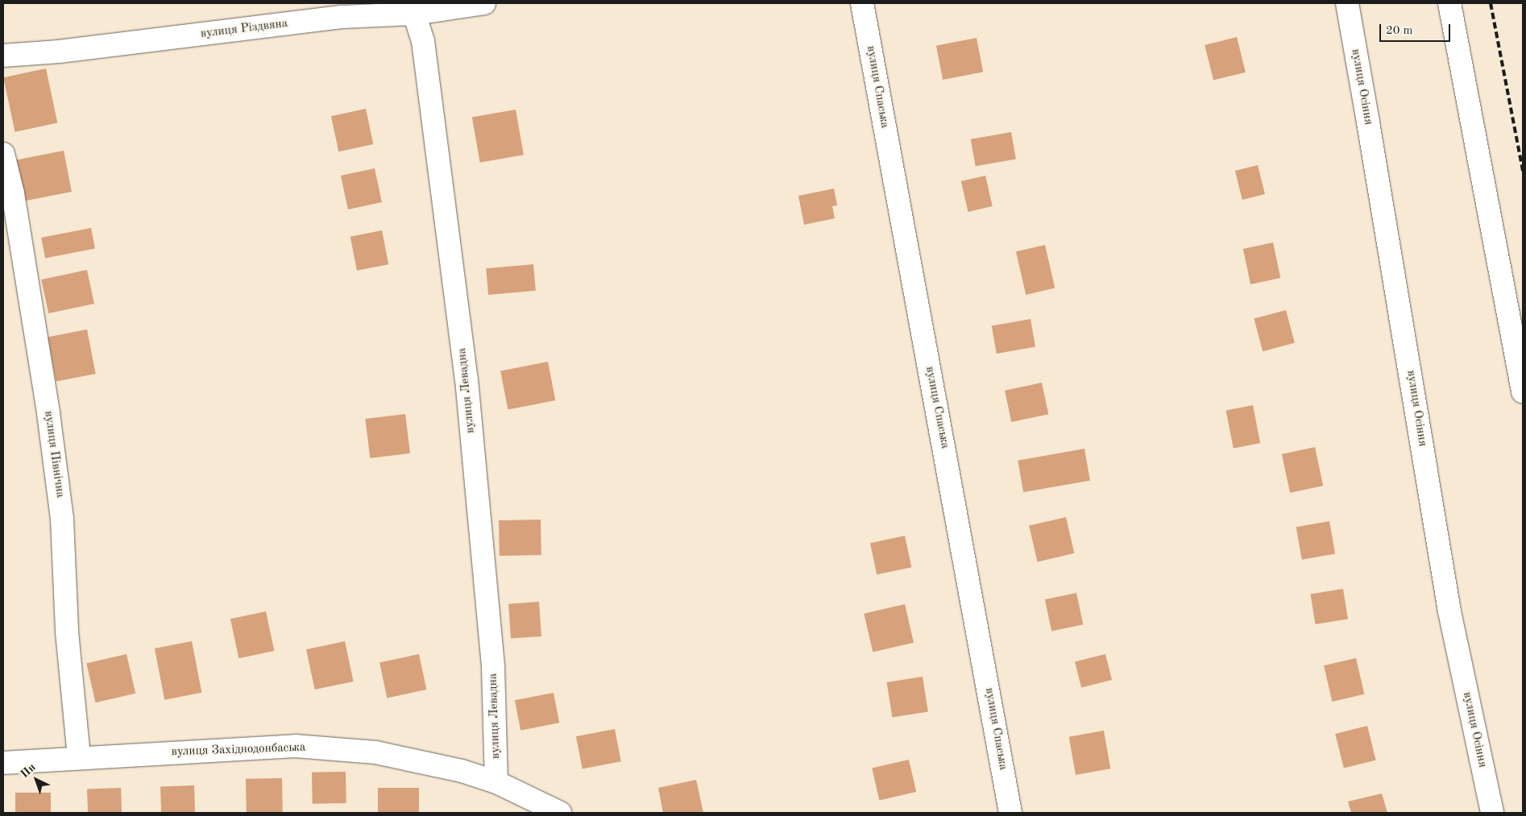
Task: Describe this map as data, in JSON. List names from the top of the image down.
{
  "streets": {
    "street": [
      "вулиця Різдвяна",
      "вулиця Спаська",
      "вулиця Осіння",
      "вулиця Левадна",
      "вулиця Північна",
      "вулиця Західнодонбаська"
    ]
  },
  "crossings": [
    ["вулиця Різдвяна", "вулиця Левадна"],
    ["вулиця Левадна", "вулиця Західнодонбаська"],
    ["вулиця Північна", "вулиця Західнодонбаська"]
  ],
  "scale_bar": "20 m",
  "north": "top left"
}
